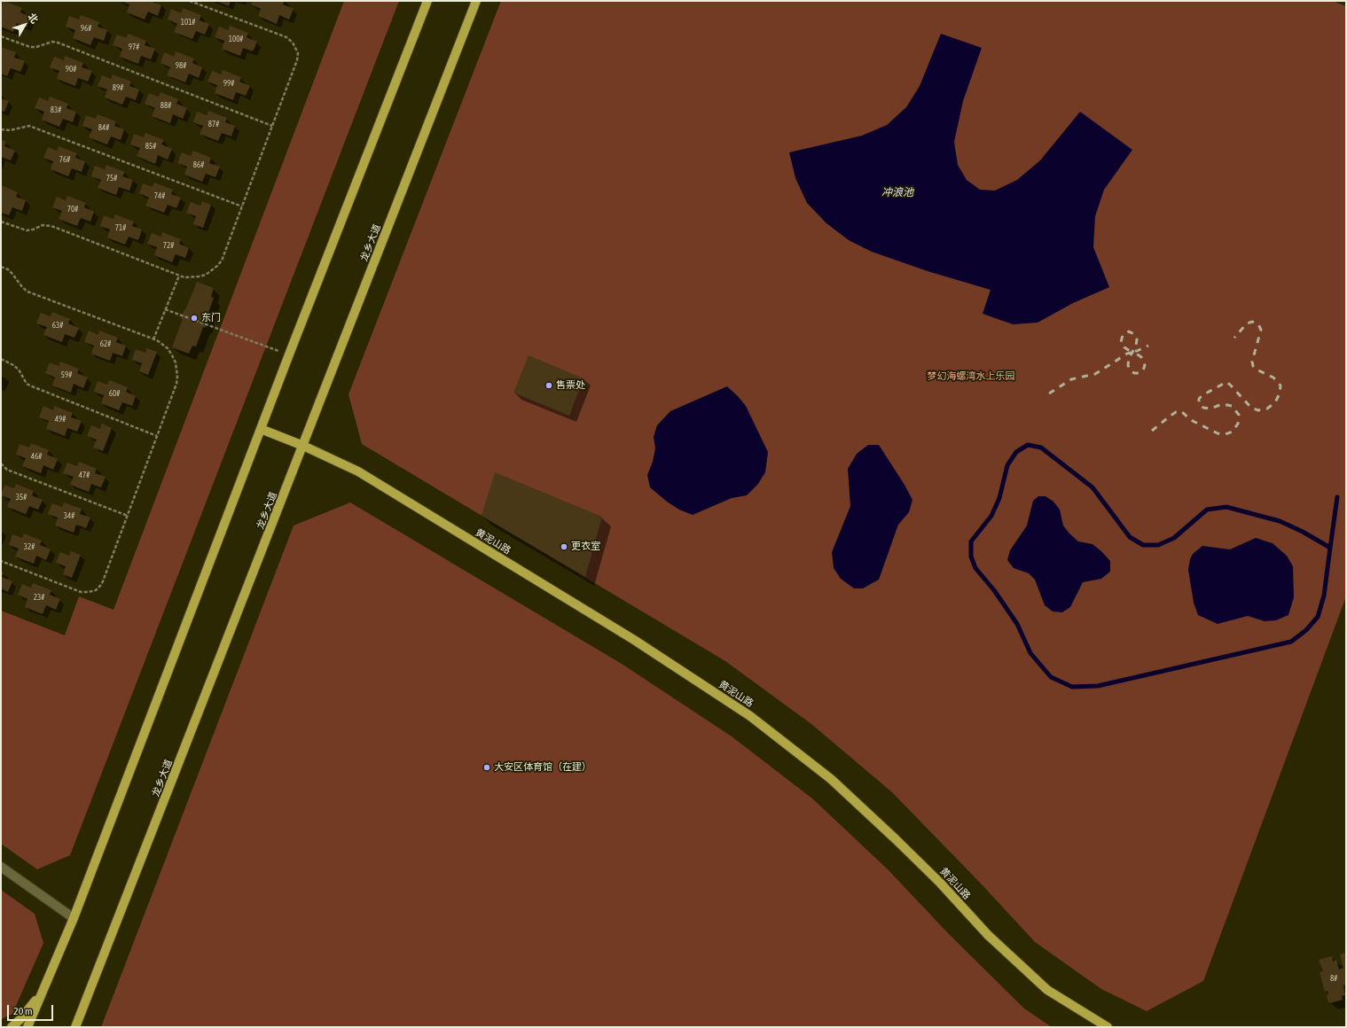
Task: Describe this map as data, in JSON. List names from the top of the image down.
{
  "streets": {
    "main road": ["龙乡大道", "黄泥山路"]
  },
  "crossings": [
    ["龙乡大道", "黄泥山路"]
  ],
  "water": ["冲浪池"],
  "parks": ["梦幻海螺湾水上乐园"],
  "places": [
    "东门",
    "售票处",
    "更衣室",
    "大安区体育馆（在建）"
  ],
  "house_numbers": [
    "101#",
    "96#",
    "100#",
    "97#",
    "98#",
    "90#",
    "99#",
    "89#",
    "88#",
    "83#",
    "87#",
    "84#",
    "85#",
    "76#",
    "86#",
    "75#",
    "74#",
    "70#",
    "71#",
    "72#",
    "63#",
    "62#",
    "59#",
    "60#",
    "49#",
    "46#",
    "47#",
    "35#",
    "34#",
    "32#",
    "23#",
    "8#"
  ],
  "scale_bar": "20 m",
  "north": "top right"
}
